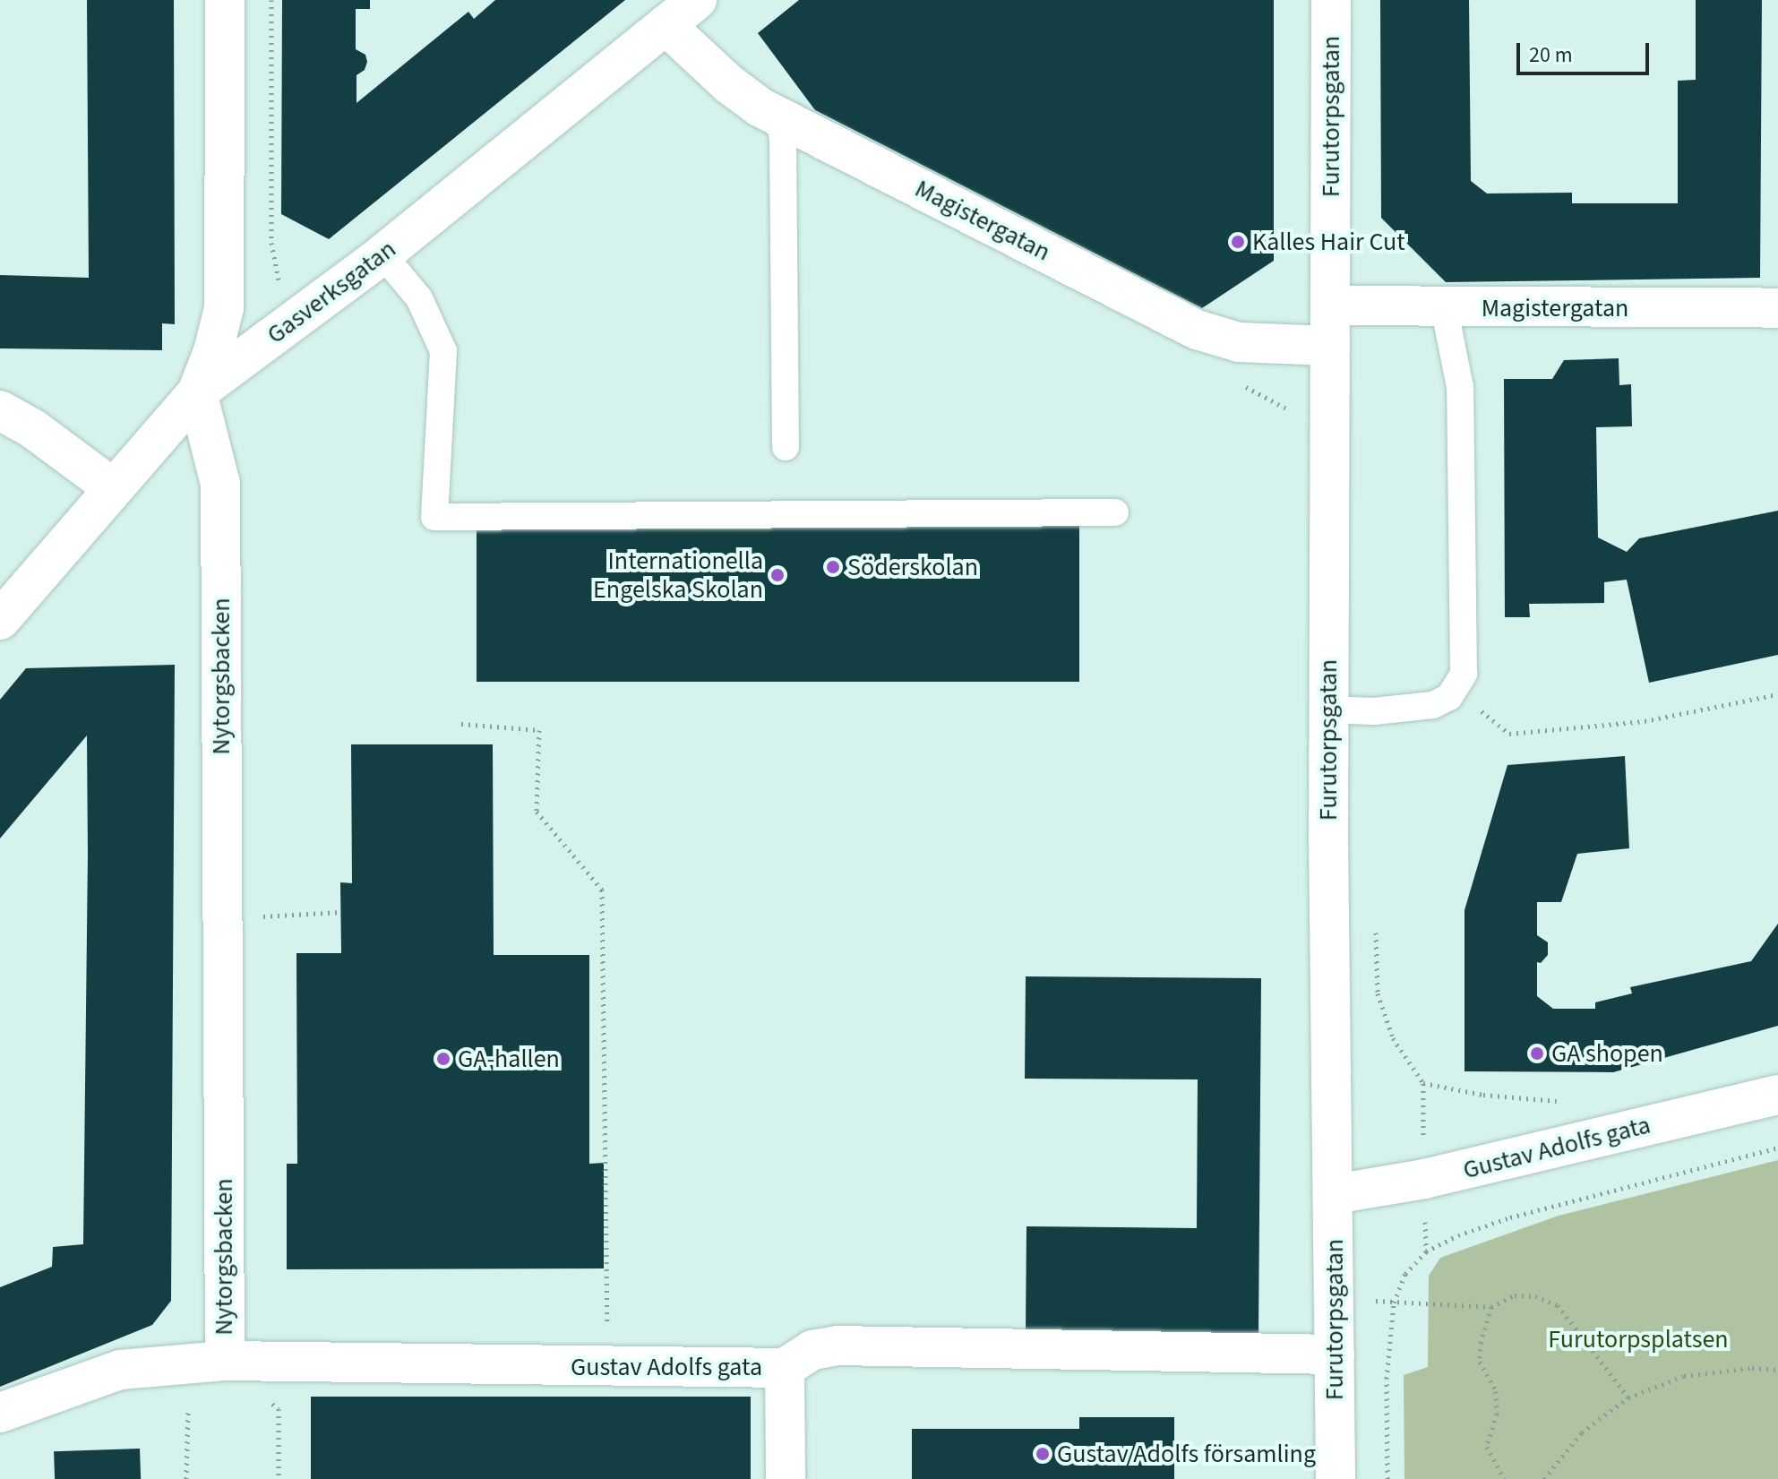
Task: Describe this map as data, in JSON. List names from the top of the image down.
{
  "streets": {
    "street": [
      "Furutorpsgatan",
      "Magistergatan",
      "Gasverksgatan",
      "Nytorgsbacken",
      "Gustav Adolfs gata"
    ]
  },
  "crossings": [
    ["Furutorpsgatan", "Magistergatan"],
    ["Furutorpsgatan", "Gustav Adolfs gata"],
    ["Magistergatan", "Gasverksgatan"],
    ["Gasverksgatan", "Nytorgsbacken"],
    ["Nytorgsbacken", "Gustav Adolfs gata"]
  ],
  "parks": ["Furutorpsplatsen"],
  "places": [
    "Kalles Hair Cut",
    "Söderskolan",
    "Internationella Engelska Skolan",
    "GA shopen",
    "GA-hallen",
    "Gustav Adolfs församling"
  ],
  "scale_bar": "20 m"
}
